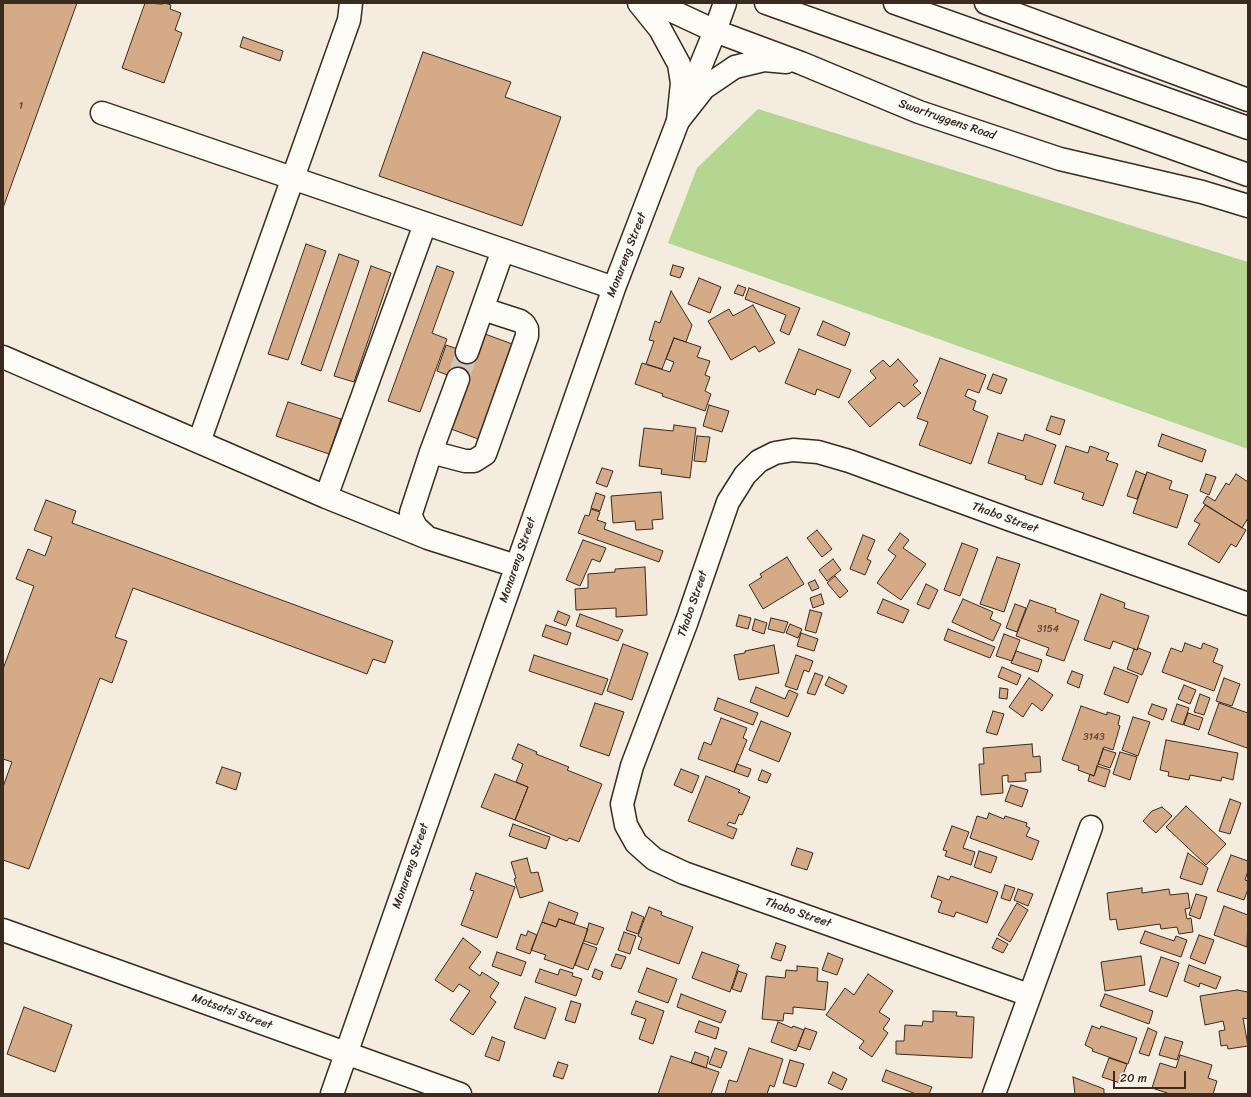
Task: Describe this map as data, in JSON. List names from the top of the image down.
{
  "streets": {
    "street": [
      "Swartruggens Road",
      "Monareng Street",
      "Thabo Street",
      "Motsatsi Street"
    ]
  },
  "crossings": [
    ["Swartruggens Road", "Monareng Street"],
    ["Monareng Street", "Motsatsi Street"]
  ],
  "house_numbers": ["1", "3154", "3143"],
  "scale_bar": "20 m"
}
